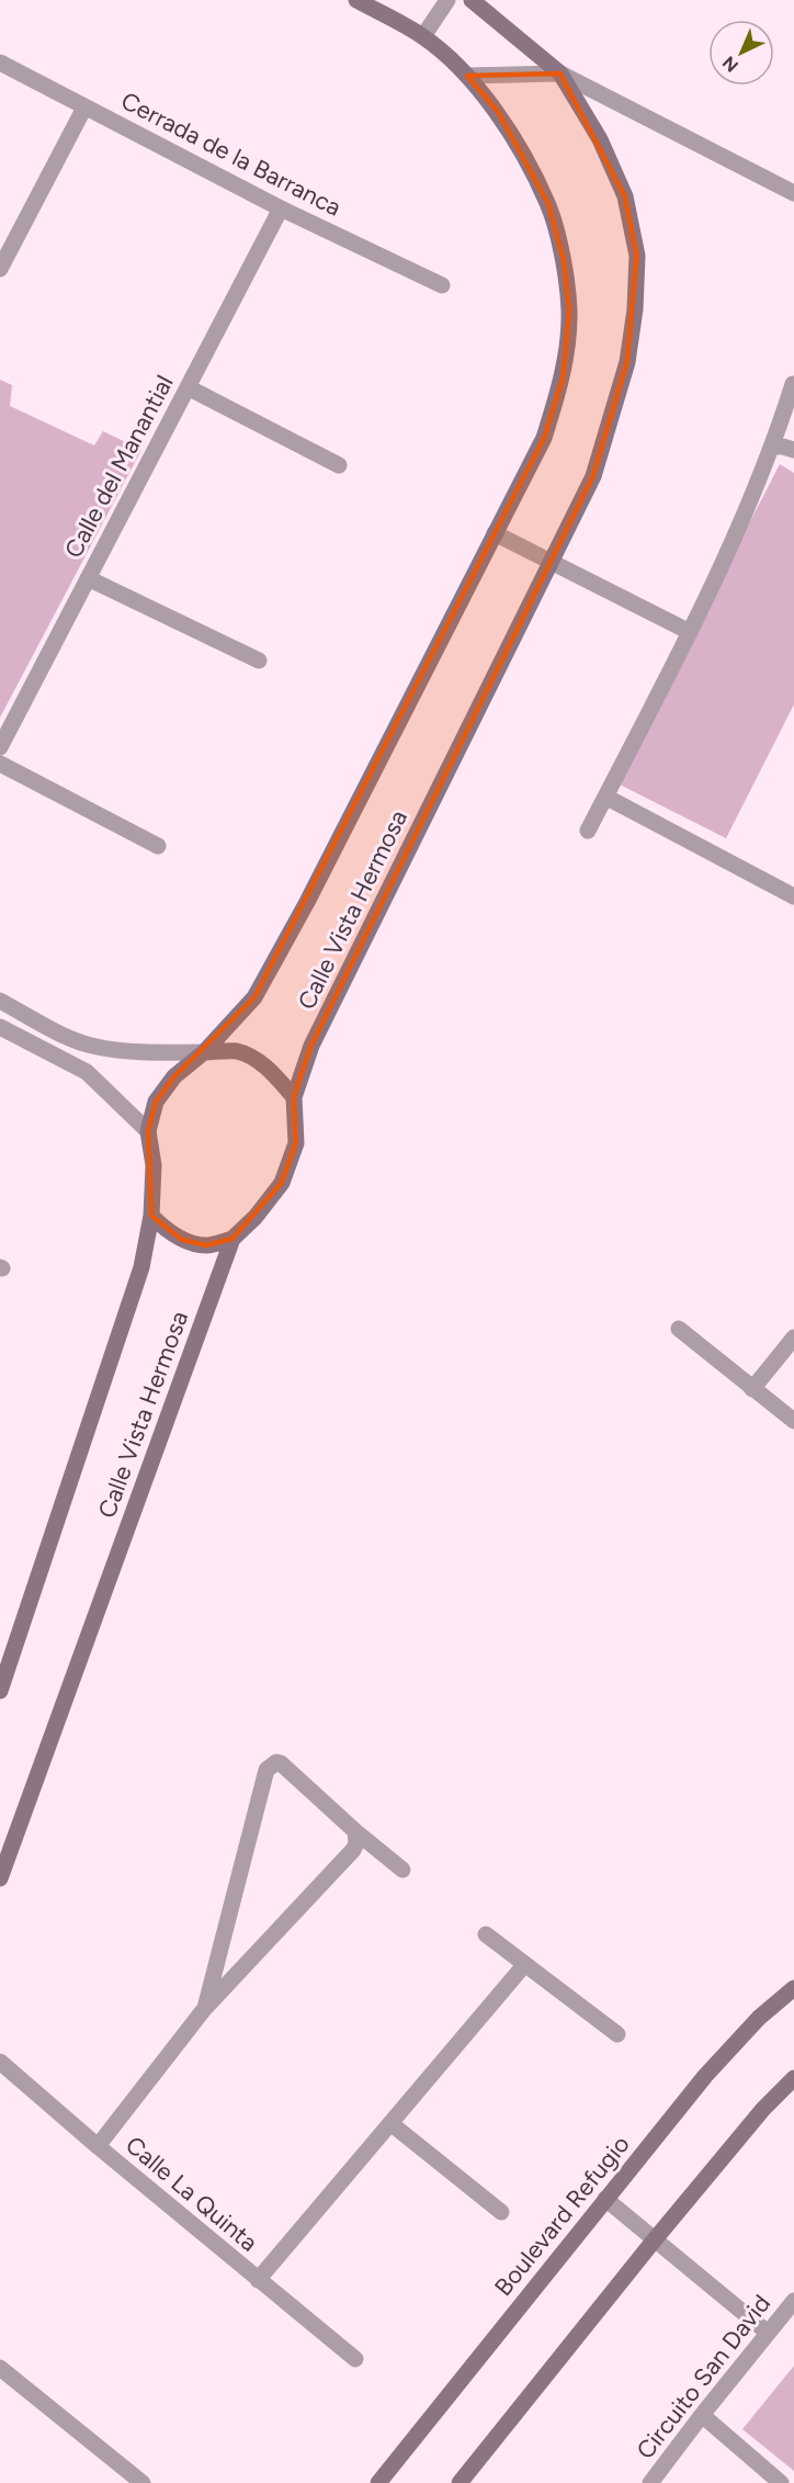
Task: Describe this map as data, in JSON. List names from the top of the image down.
{
  "streets": {
    "street": [
      "Cerrada de la Barranca",
      "Calle del Manantial",
      "Calle Vista Hermosa",
      "Calle La Quinta",
      "Boulevard Refugio",
      "Circuito San David"
    ]
  },
  "crossings": [
    ["Cerrada de la Barranca", "Calle del Manantial"]
  ],
  "north": "bottom left"
}
